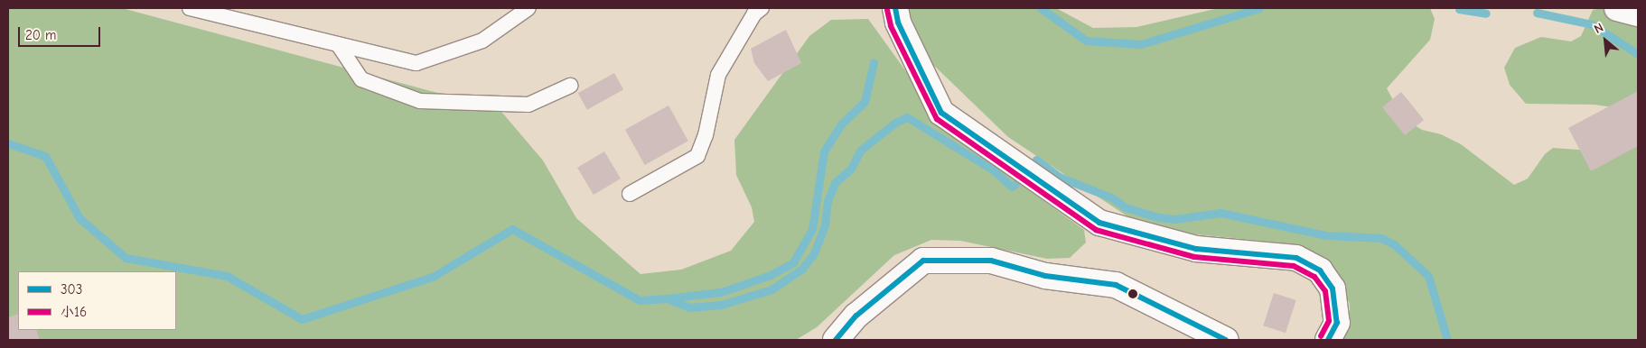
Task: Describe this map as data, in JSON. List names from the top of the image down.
{
  "lines": ["transit line 303", "transit line 小16"],
  "legend": ["303", "小16"],
  "scale_bar": "20 m",
  "north": "top left"
}
